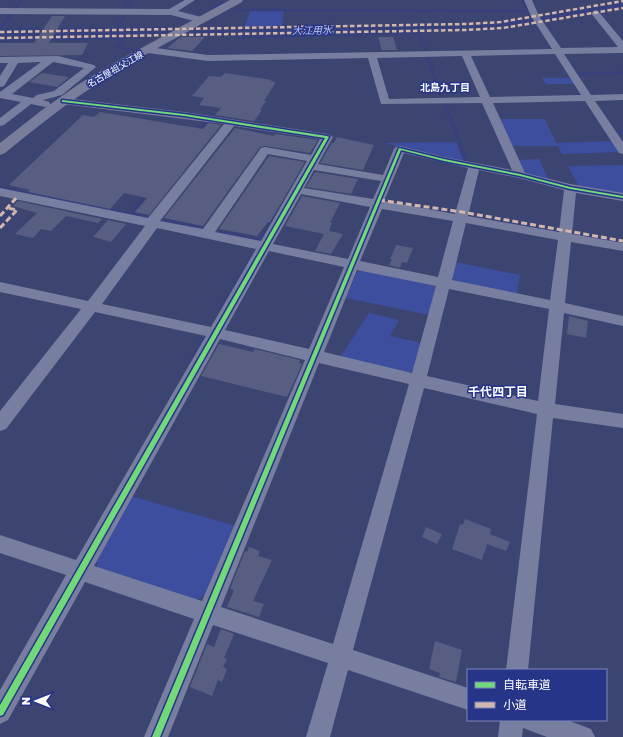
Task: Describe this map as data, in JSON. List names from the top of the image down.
{
  "streets": {
    "main road": ["名古屋祖父江線"]
  },
  "districts": ["北島九丁目", "千代四丁目"],
  "water": ["大江用水"],
  "legend": ["自転車道", "小道"],
  "north": "left"
}
